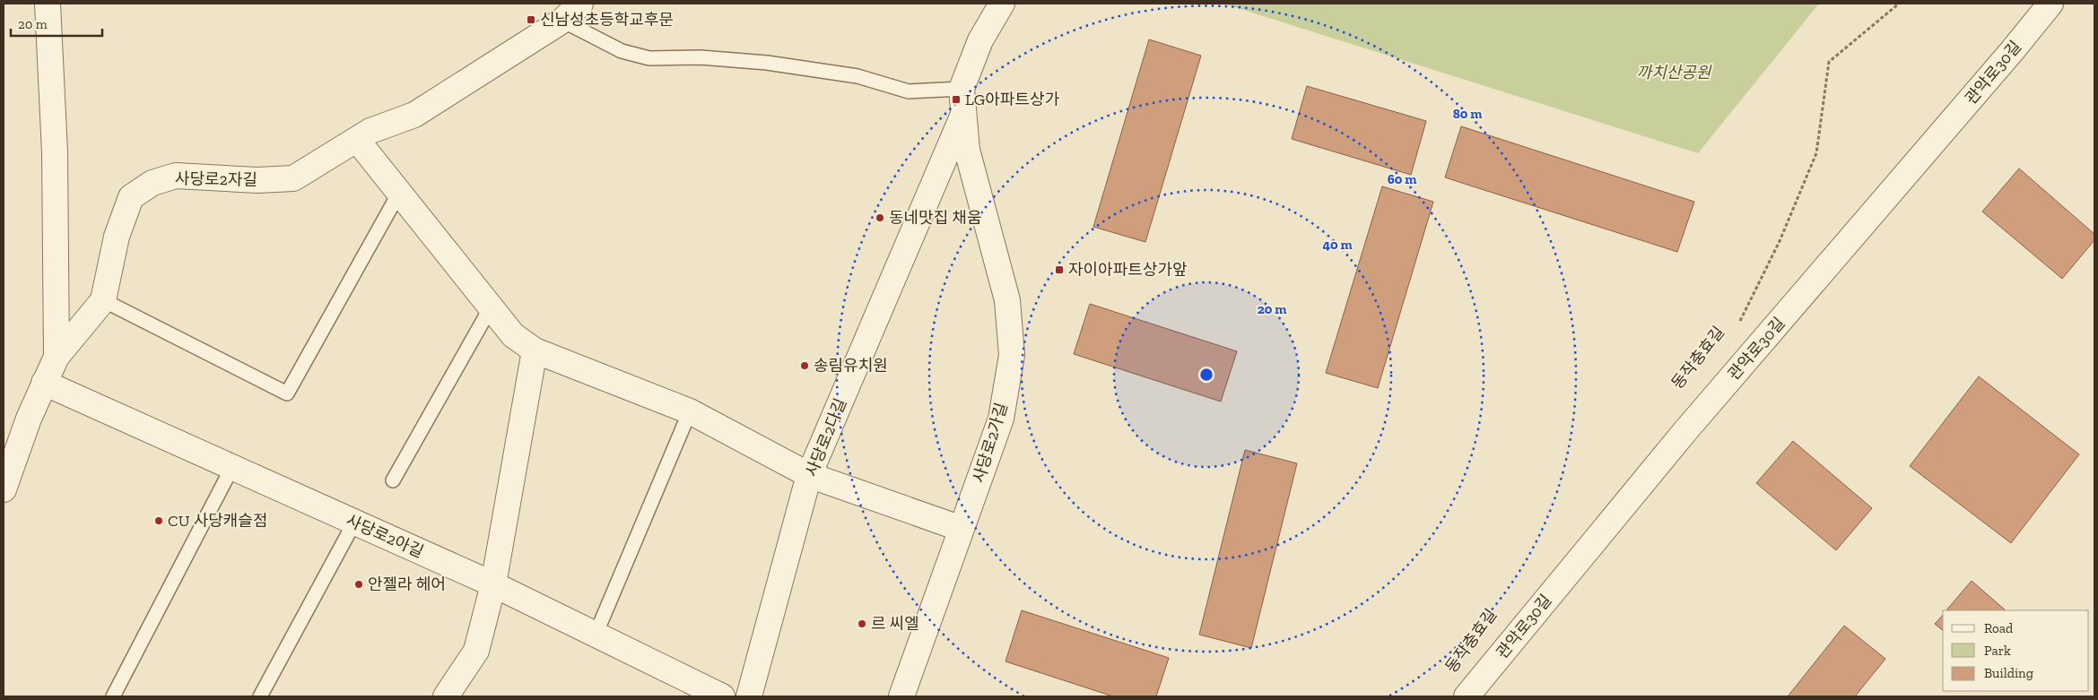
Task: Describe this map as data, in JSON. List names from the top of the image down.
{
  "streets": {
    "street": [
      "관악로30길",
      "사당로2자길",
      "사당로2다길",
      "사당로2가길",
      "사당로2아길"
    ],
    "path": ["동작충효길"]
  },
  "crossings": [
    ["사당로2자길", "사당로2아길"],
    ["사당로2다길", "사당로2가길"]
  ],
  "parks": ["까치산공원"],
  "places": {
    "transit": ["신남성초등학교후문", "LG아파트상가", "자이아파트상가앞"],
    "other": [
      "동네맛집 채움",
      "송림유치원",
      "CU 사당캐슬점",
      "안젤라 헤어",
      "르 씨엘"
    ]
  },
  "legend": ["Road", "Park", "Building"],
  "scale_bar": "20 m",
  "rings": [
    "80 m",
    "60 m",
    "40 m",
    "20 m"
  ]
}
